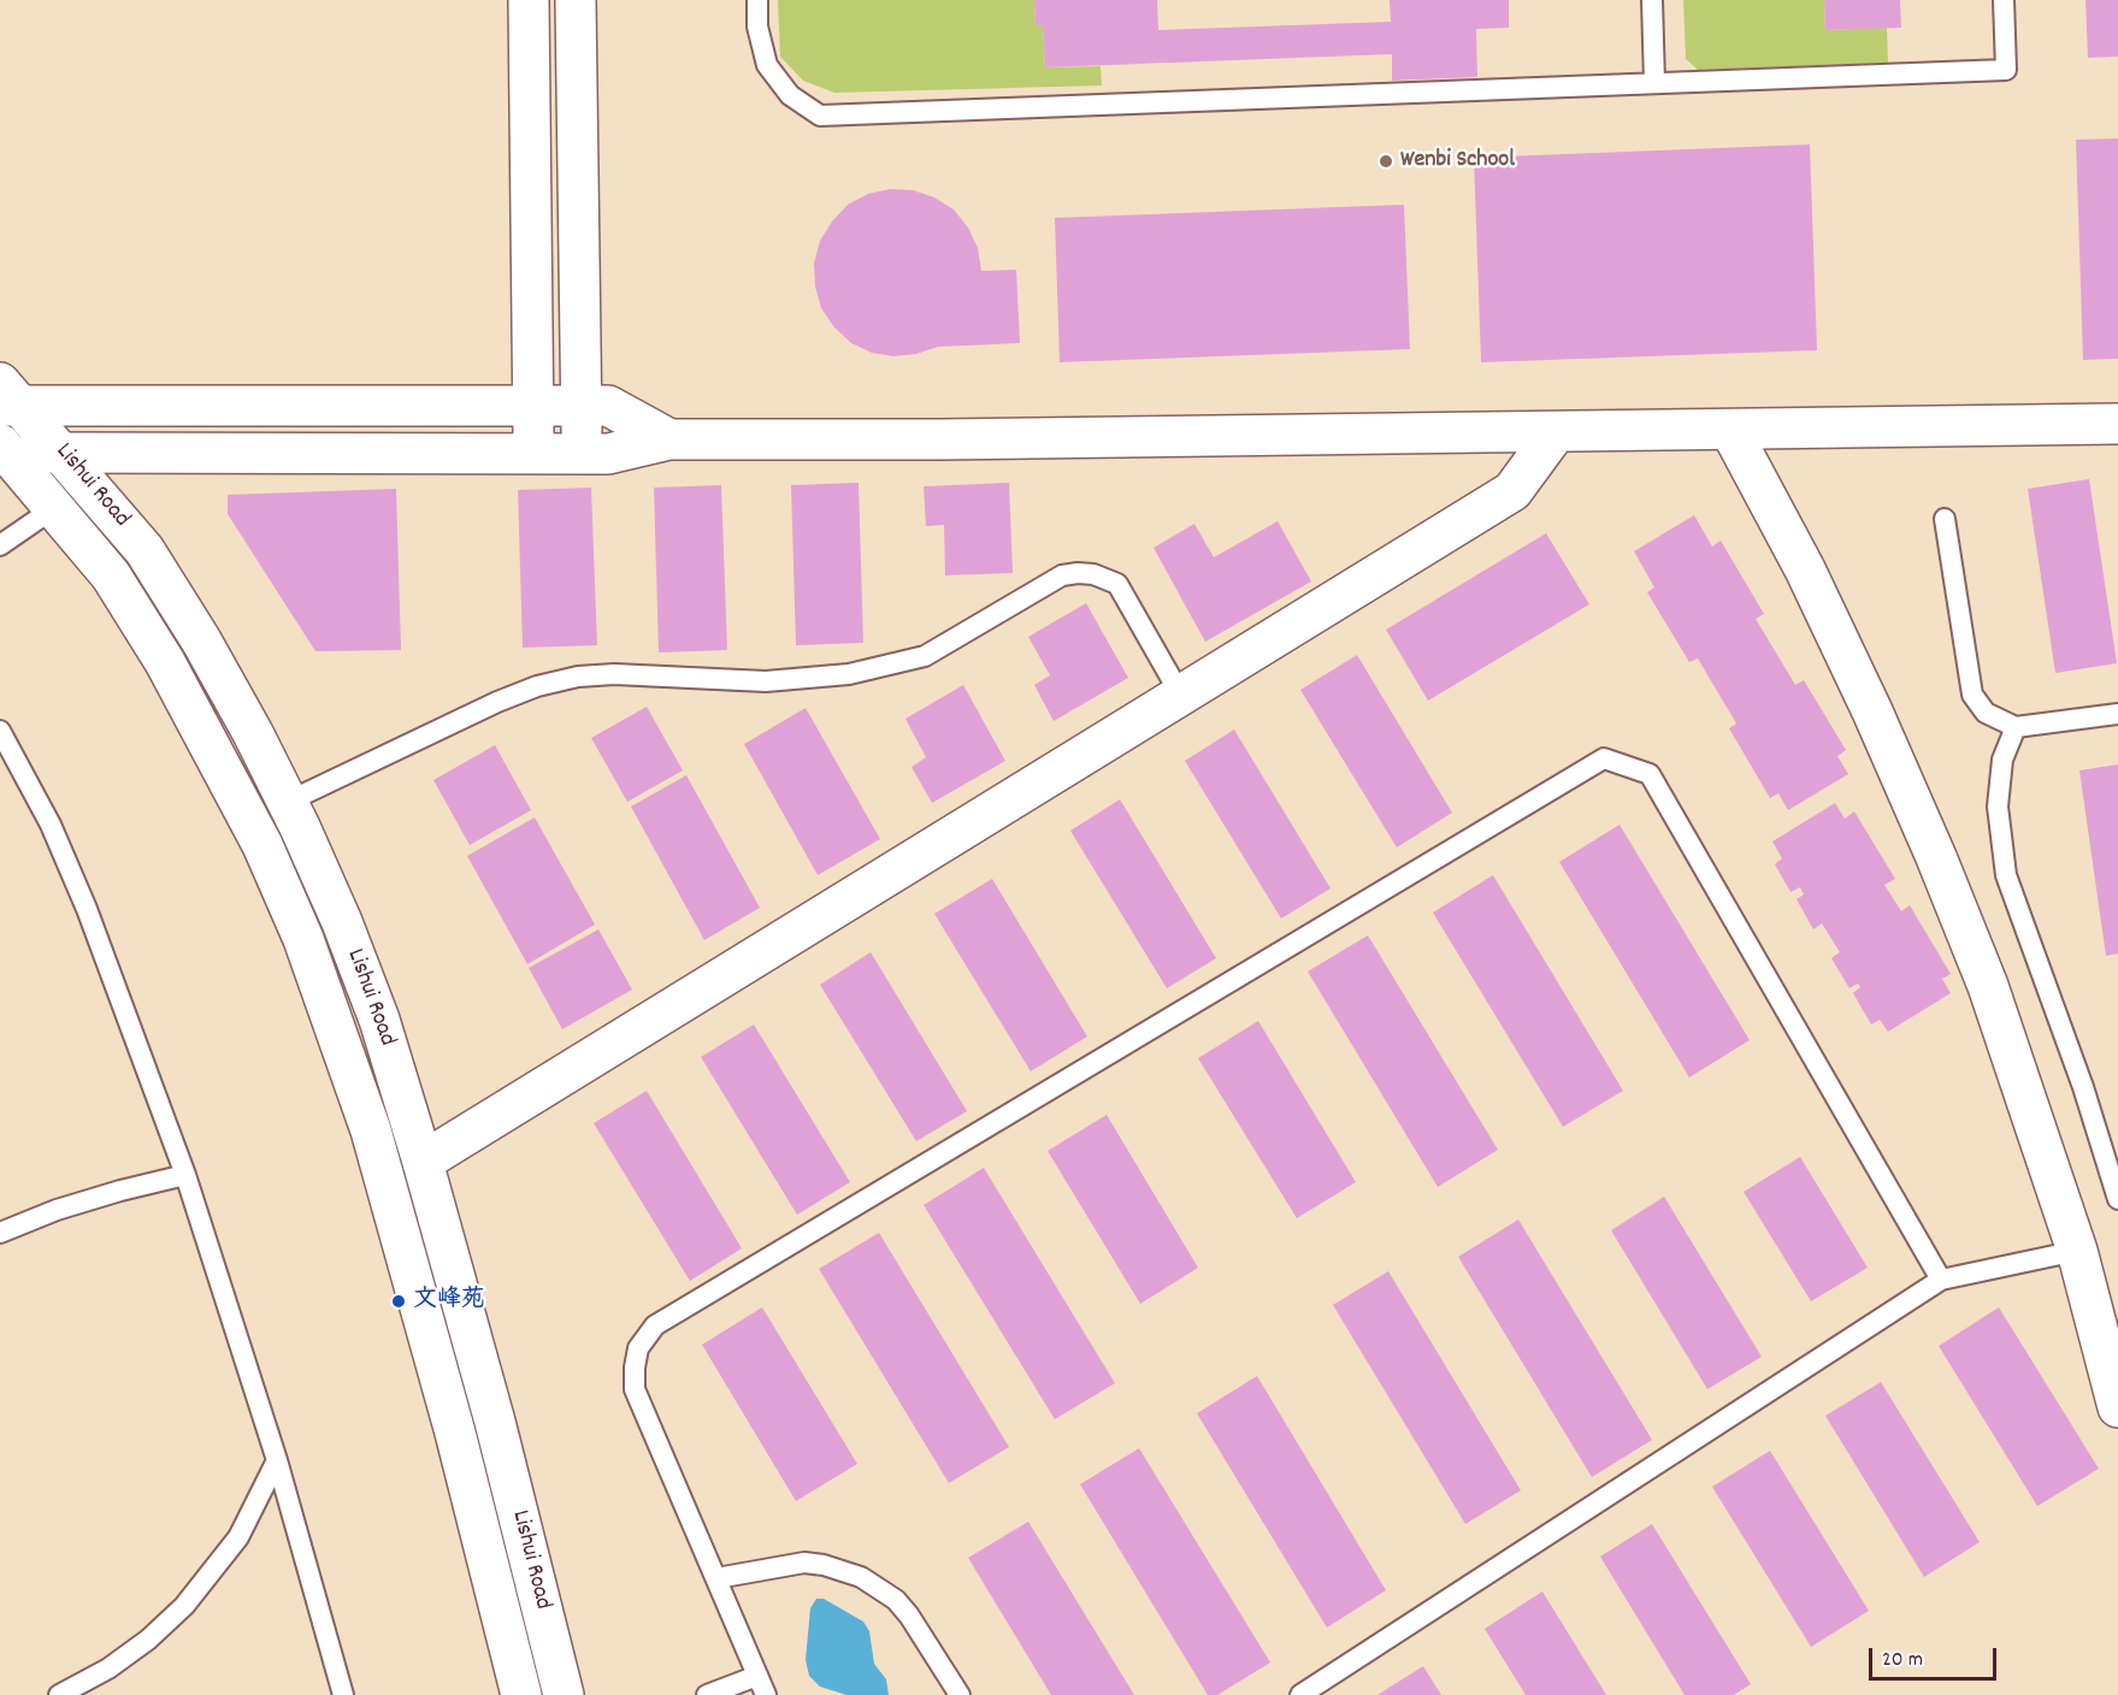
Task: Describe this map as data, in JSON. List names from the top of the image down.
{
  "streets": {
    "street": ["Lishui Road"]
  },
  "places": ["Wenbi School", "文峰苑"],
  "scale_bar": "20 m"
}
